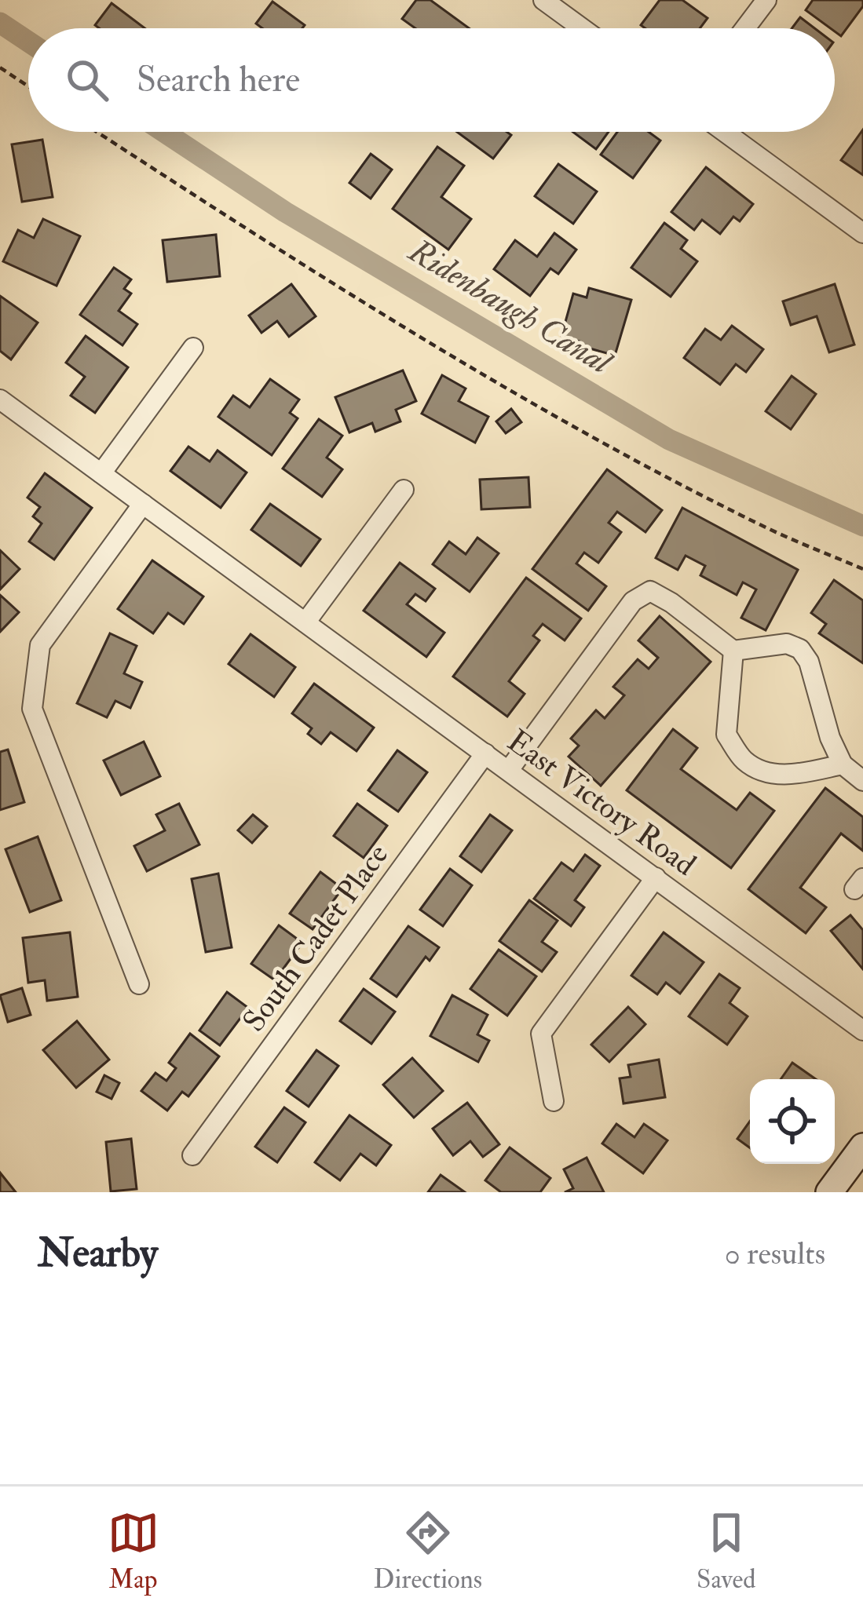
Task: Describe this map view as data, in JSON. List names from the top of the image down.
{
  "streets": {
    "street": ["East Victory Road", "South Cadet Place"]
  },
  "crossings": [
    ["East Victory Road", "South Cadet Place"]
  ],
  "water": ["Ridenbaugh Canal"],
  "page": {
    "search": "Search here",
    "heading": ["Nearby", "0 results"],
    "nav": ["Map", "Directions", "Saved"]
  }
}
